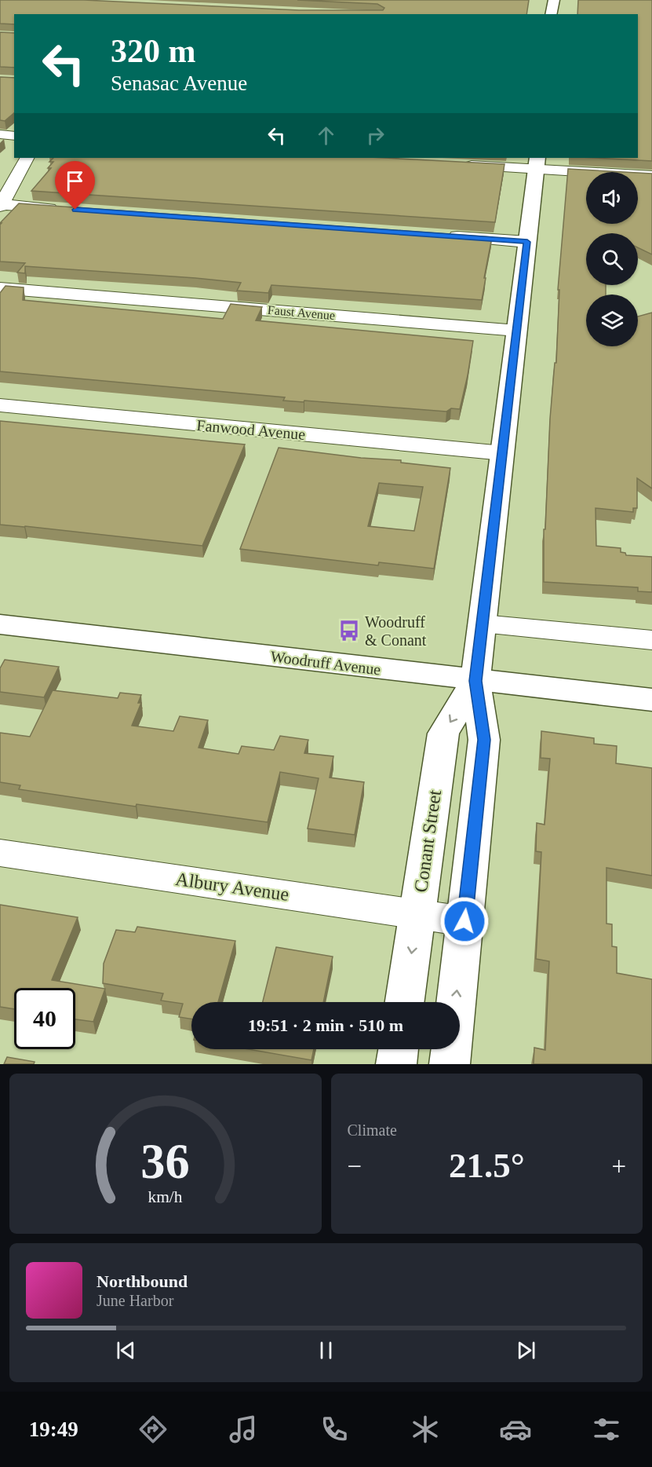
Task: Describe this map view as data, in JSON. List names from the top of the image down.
{
  "streets": {
    "street": [
      "Faust Avenue",
      "Fanwood Avenue",
      "Woodruff Avenue",
      "Conant Street",
      "Albury Avenue"
    ]
  },
  "crossings": [
    ["Faust Avenue", "Conant Street"],
    ["Fanwood Avenue", "Conant Street"],
    ["Woodruff Avenue", "Conant Street"],
    ["Conant Street", "Albury Avenue"]
  ],
  "places": {
    "bus stop": ["Woodruff & Conant"]
  },
  "page": {
    "turn": ["320 m", "Senasac Avenue"],
    "limit": "40",
    "trip": "19:51 · 2 min · 510 m",
    "tile": "Climate",
    "heat": ["−", "21.5°", "+"],
    "song": ["Northbound", "June Harbor"],
    "tabs": "19:49",
    "gauge": ["36", "km/h"]
  }
}
